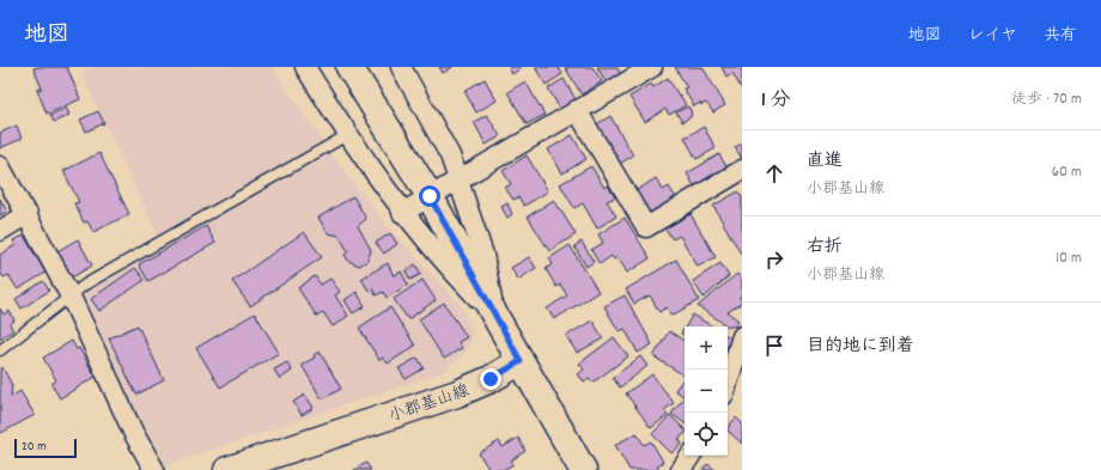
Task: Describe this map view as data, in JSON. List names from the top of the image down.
{
  "streets": {
    "main road": ["小郡基山線"]
  },
  "scale_bar": "20 m",
  "page": {
    "header": "地図",
    "nav": ["地図", "レイヤ", "共有"],
    "heading": ["1 分", "徒歩 · 70 m"],
    "list": [
      ["直進", "小郡基山線", "60 m"],
      ["右折", "小郡基山線", "10 m"],
      "目的地に到着"
    ],
    "map_buttons": ["+", "−"],
    "scale": "20 m"
  }
}
